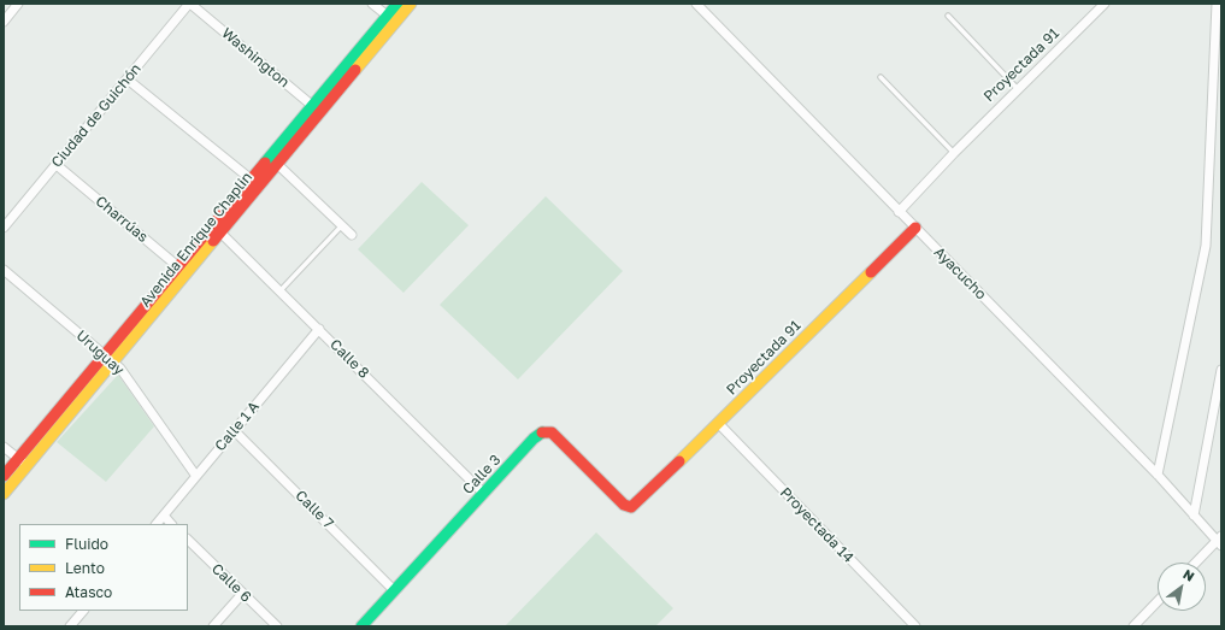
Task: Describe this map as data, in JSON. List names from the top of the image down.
{
  "streets": {
    "street": [
      "Washington",
      "Proyectada 91",
      "Ciudad de Guichón",
      "Charrúas",
      "Avenida Enrique Chaplin",
      "Ayacucho",
      "Uruguay",
      "Calle 8",
      "Calle 1 A",
      "Calle 3",
      "Calle 7",
      "Proyectada 14",
      "Calle 6"
    ]
  },
  "crossings": [
    ["Washington", "Ciudad de Guichón"],
    ["Washington", "Avenida Enrique Chaplin"],
    ["Proyectada 91", "Ayacucho"],
    ["Proyectada 91", "Calle 3"],
    ["Proyectada 91", "Proyectada 14"],
    ["Ciudad de Guichón", "Charrúas"],
    ["Charrúas", "Avenida Enrique Chaplin"],
    ["Avenida Enrique Chaplin", "Uruguay"],
    ["Avenida Enrique Chaplin", "Calle 8"],
    ["Uruguay", "Calle 1 A"],
    ["Calle 8", "Calle 1 A"],
    ["Calle 8", "Calle 3"],
    ["Calle 1 A", "Calle 7"],
    ["Calle 3", "Calle 7"]
  ],
  "legend": ["Fluido", "Lento", "Atasco"],
  "north": "top right"
}
